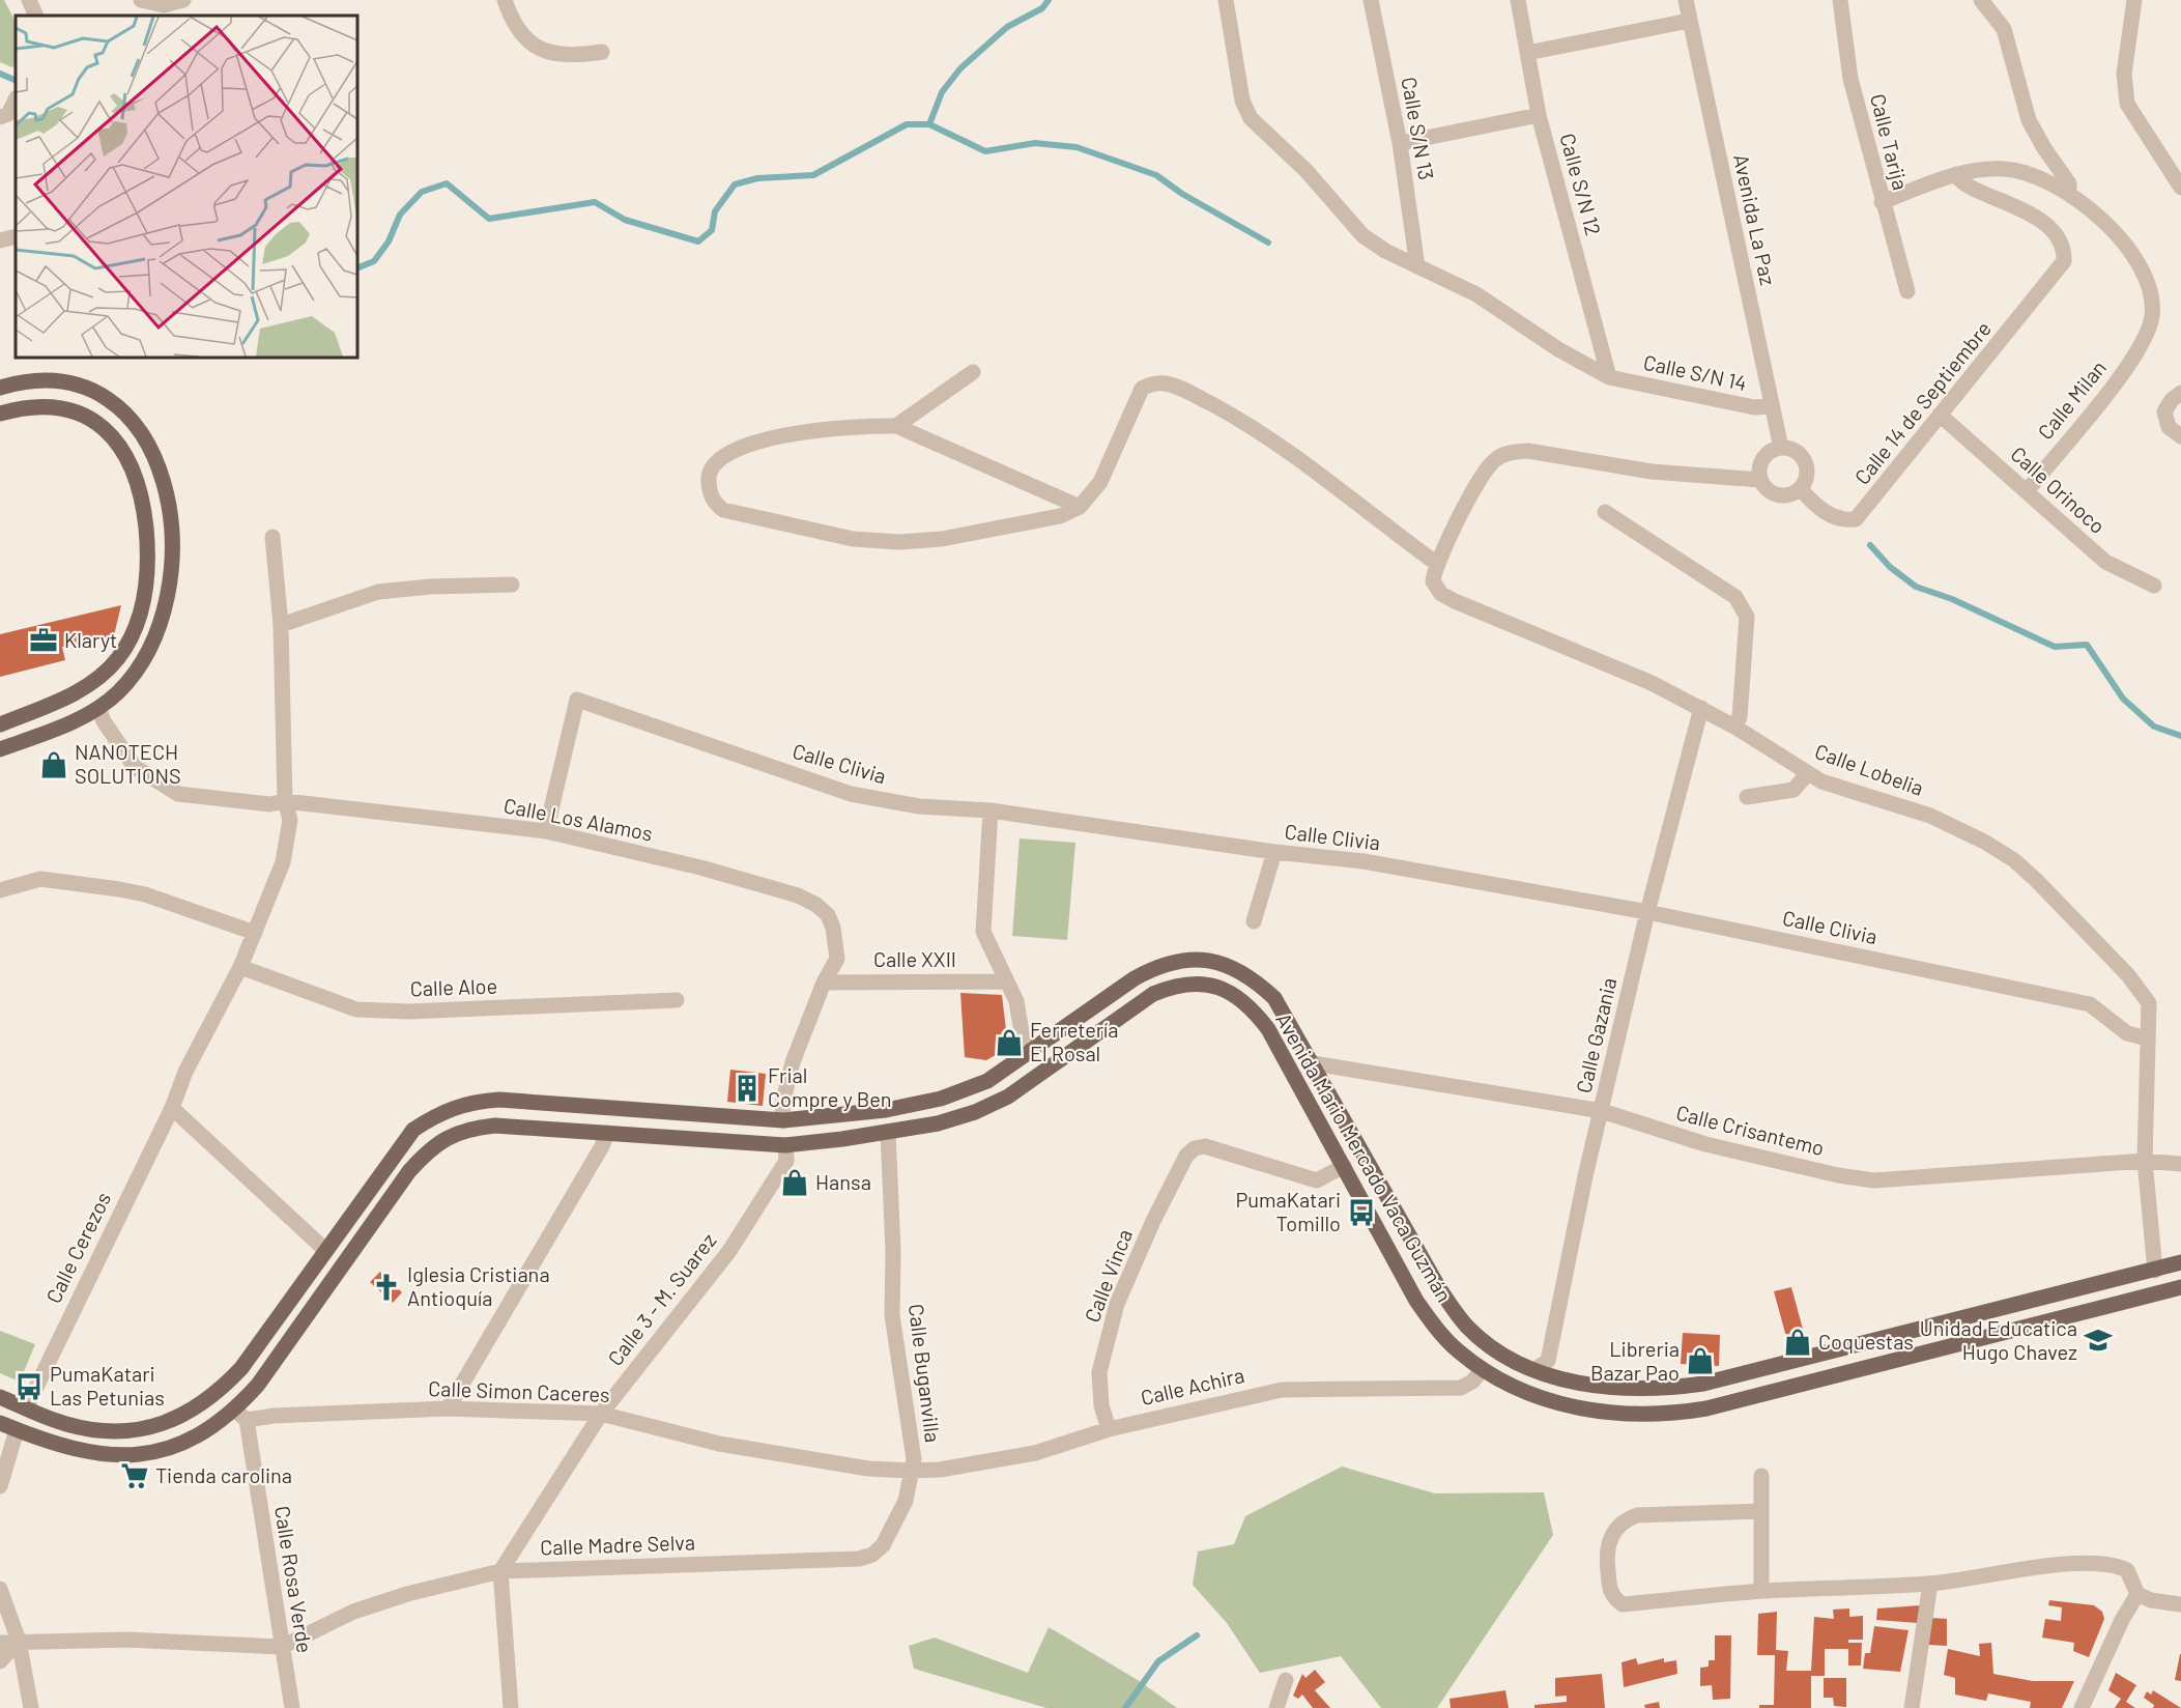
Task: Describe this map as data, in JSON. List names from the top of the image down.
{
  "streets": {
    "main road": ["Avenida Mario Mercado Vaca Guzmán"],
    "street": [
      "Calle S/N 13",
      "Calle Tarija",
      "Calle S/N 12",
      "Avenida La Paz",
      "Calle S/N 14",
      "Calle Milan",
      "Calle 14 de Septiembre",
      "Calle Orinoco",
      "Calle Clivia",
      "Calle Lobelia",
      "Calle Los Alamos",
      "Calle XXII",
      "Calle Aloe",
      "Calle Gazania",
      "Calle Crisantemo",
      "Calle Cerezos",
      "Calle Vinca",
      "Calle 3 - M. Suarez",
      "Calle Buganvilla",
      "Calle Achira",
      "Calle Simon Caceres",
      "Calle Madre Selva",
      "Calle Rosa Verde"
    ]
  },
  "crossings": [
    ["Calle S/N 13", "Calle S/N 14"],
    ["Calle S/N 12", "Calle S/N 14"],
    ["Avenida La Paz", "Calle S/N 14"],
    ["Avenida La Paz", "Calle 14 de Septiembre"],
    ["Calle Milan", "Calle Orinoco"],
    ["Calle 14 de Septiembre", "Calle Orinoco"],
    ["Calle Clivia", "Calle Lobelia"],
    ["Calle Clivia", "Calle Los Alamos"],
    ["Calle Clivia", "Calle Gazania"],
    ["Calle Lobelia", "Calle Gazania"],
    ["Calle Lobelia", "Calle Crisantemo"],
    ["Calle Lobelia", "Avenida Mario Mercado Vaca Guzmán"],
    ["Calle Los Alamos", "Calle XXII"],
    ["Calle Los Alamos", "Avenida Mario Mercado Vaca Guzmán"],
    ["Calle Los Alamos", "Calle Cerezos"],
    ["Calle Aloe", "Calle Cerezos"],
    ["Calle Gazania", "Calle Crisantemo"],
    ["Calle Gazania", "Avenida Mario Mercado Vaca Guzmán"],
    ["Calle Crisantemo", "Avenida Mario Mercado Vaca Guzmán"],
    ["Avenida Mario Mercado Vaca Guzmán", "Calle Cerezos"],
    ["Avenida Mario Mercado Vaca Guzmán", "Calle Vinca"],
    ["Avenida Mario Mercado Vaca Guzmán", "Calle 3 - M. Suarez"],
    ["Avenida Mario Mercado Vaca Guzmán", "Calle Buganvilla"],
    ["Avenida Mario Mercado Vaca Guzmán", "Calle Achira"],
    ["Avenida Mario Mercado Vaca Guzmán", "Calle Simon Caceres"],
    ["Avenida Mario Mercado Vaca Guzmán", "Calle Rosa Verde"],
    ["Calle Vinca", "Calle Achira"],
    ["Calle 3 - M. Suarez", "Calle Simon Caceres"],
    ["Calle 3 - M. Suarez", "Calle Madre Selva"],
    ["Calle Buganvilla", "Calle Achira"],
    ["Calle Buganvilla", "Calle Simon Caceres"],
    ["Calle Buganvilla", "Calle Madre Selva"],
    ["Calle Achira", "Calle Simon Caceres"],
    ["Calle Achira", "Calle Madre Selva"],
    ["Calle Simon Caceres", "Calle Madre Selva"],
    ["Calle Simon Caceres", "Calle Rosa Verde"],
    ["Calle Madre Selva", "Calle Rosa Verde"]
  ],
  "places": {
    "office": ["Klaryt"],
    "shop": [
      "NANOTECH SOLUTIONS",
      "Ferretería El Rosal",
      "Hansa",
      "Coquestas",
      "Libreria Bazar Pao"
    ],
    "building": ["Frial Compre y Ben"],
    "bus stop": ["PumaKatari Tomillo", "PumaKatari Las Petunias"],
    "church": ["Iglesia Cristiana Antioquía"],
    "school or university": ["Unidad Educatica Hugo Chavez"],
    "supermarket": ["Tienda carolina"]
  }
}
